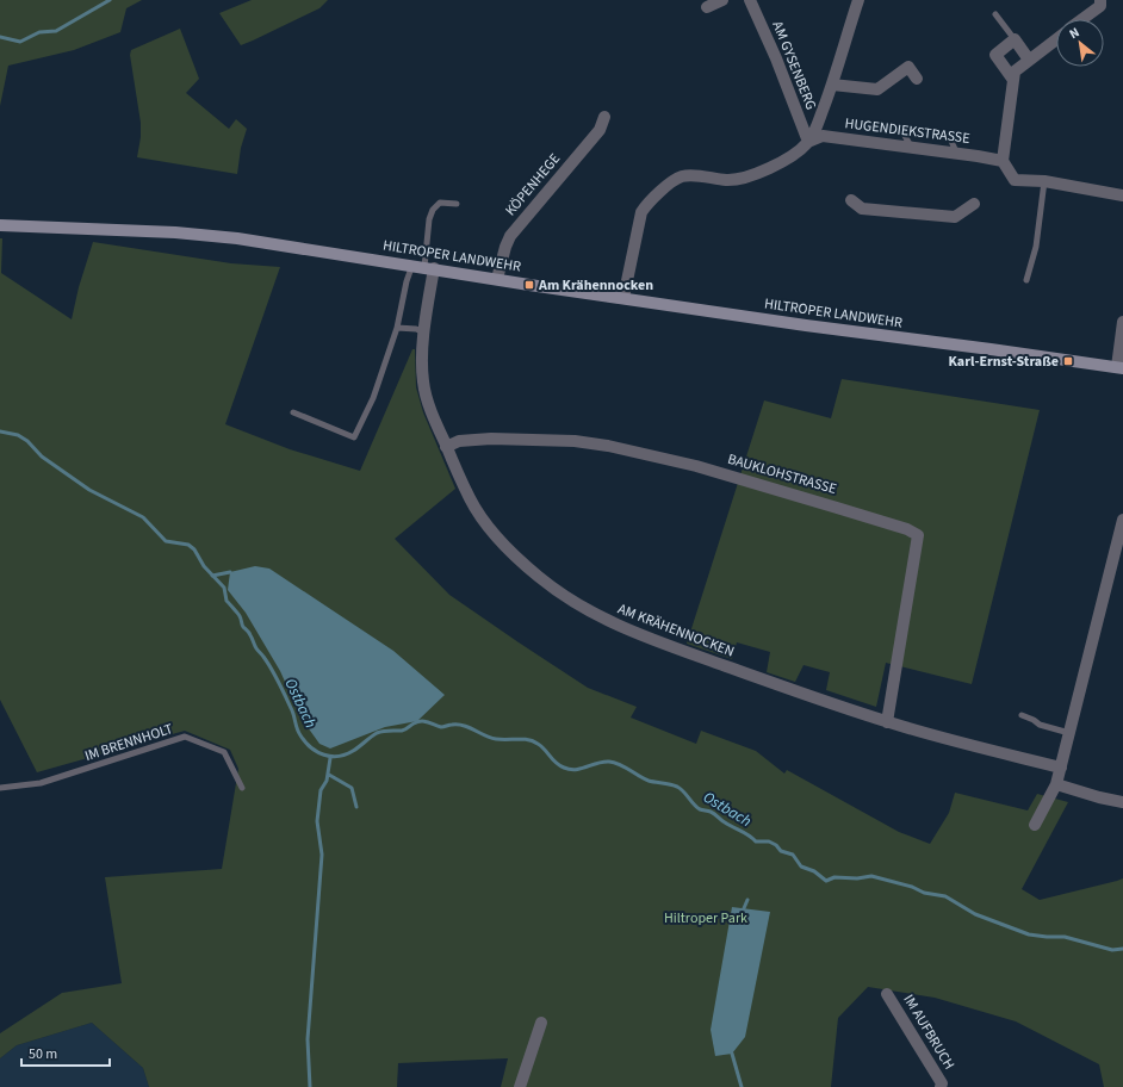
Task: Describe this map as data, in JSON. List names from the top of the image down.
{
  "streets": {
    "street": [
      "AM GYSENBERG",
      "HUGENDIEKSTRASSE",
      "KÖPENHEGE",
      "HILTROPER LANDWEHR",
      "BAUKLOHSTRASSE",
      "AM KRÄHENNOCKEN",
      "IM AUFBRUCH"
    ],
    "lane": ["IM BRENNHOLT"]
  },
  "crossings": [
    ["AM GYSENBERG", "HUGENDIEKSTRASSE"],
    ["AM GYSENBERG", "HILTROPER LANDWEHR"],
    ["KÖPENHEGE", "HILTROPER LANDWEHR"],
    ["HILTROPER LANDWEHR", "AM KRÄHENNOCKEN"],
    ["BAUKLOHSTRASSE", "AM KRÄHENNOCKEN"]
  ],
  "water": ["Ostbach"],
  "parks": ["Hiltroper Park"],
  "places": {
    "transit": ["Am Krähennocken", "Karl-Ernst-Straße"]
  },
  "scale_bar": "50 m",
  "north": "top left"
}
